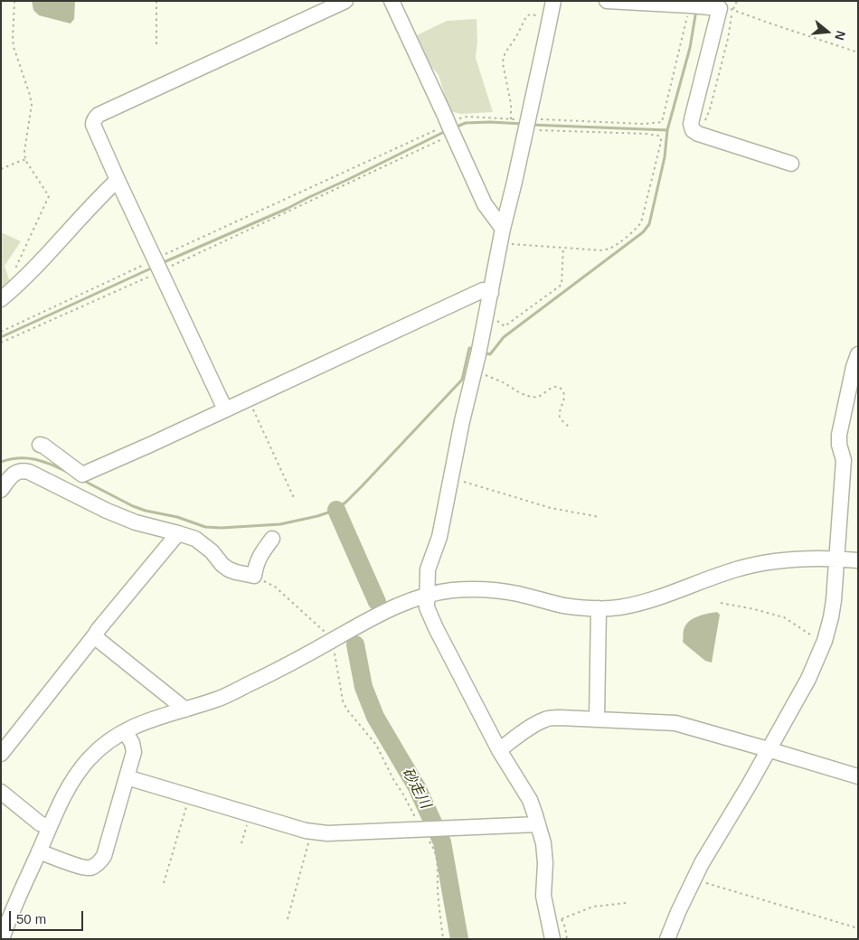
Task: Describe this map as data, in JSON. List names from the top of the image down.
{
  "water": ["砂走川"],
  "scale_bar": "50 m",
  "north": "right"
}
